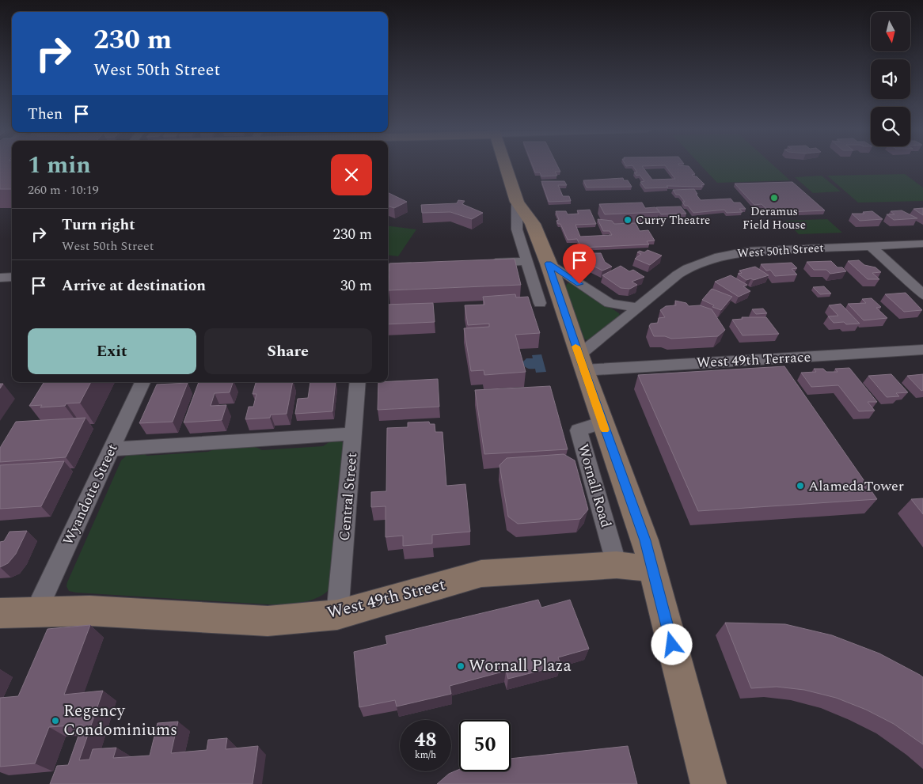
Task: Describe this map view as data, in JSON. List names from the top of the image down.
{
  "streets": {
    "street": [
      "West 50th Street",
      "West 49th Terrace",
      "Wornall Road",
      "Wyandotte Street",
      "Central Street",
      "West 49th Street"
    ]
  },
  "crossings": [
    ["West 50th Street", "West 49th Terrace"],
    ["West 50th Street", "Wornall Road"],
    ["West 49th Terrace", "Wornall Road"],
    ["Wornall Road", "West 49th Street"],
    ["Wyandotte Street", "West 49th Street"],
    ["Central Street", "West 49th Street"]
  ],
  "places": [
    "Deramus Field House",
    "Curry Theatre",
    "AlamedaTower",
    "Wornall Plaza",
    "Regency Condominiums"
  ],
  "north": "bottom",
  "page": {
    "turn": ["230 m", "West 50th Street"],
    "then": "Then",
    "heading": ["1 min", "260 m · 10:19"],
    "list": [
      {
        "name": "Turn right",
        "note": "West 50th Street",
        "value": "230 m"
      },
      {
        "name": "Arrive at destination",
        "value": "30 m"
      }
    ],
    "buttons": ["Exit", "Share"],
    "speed": "48 km/h",
    "limit": "50"
  }
}
